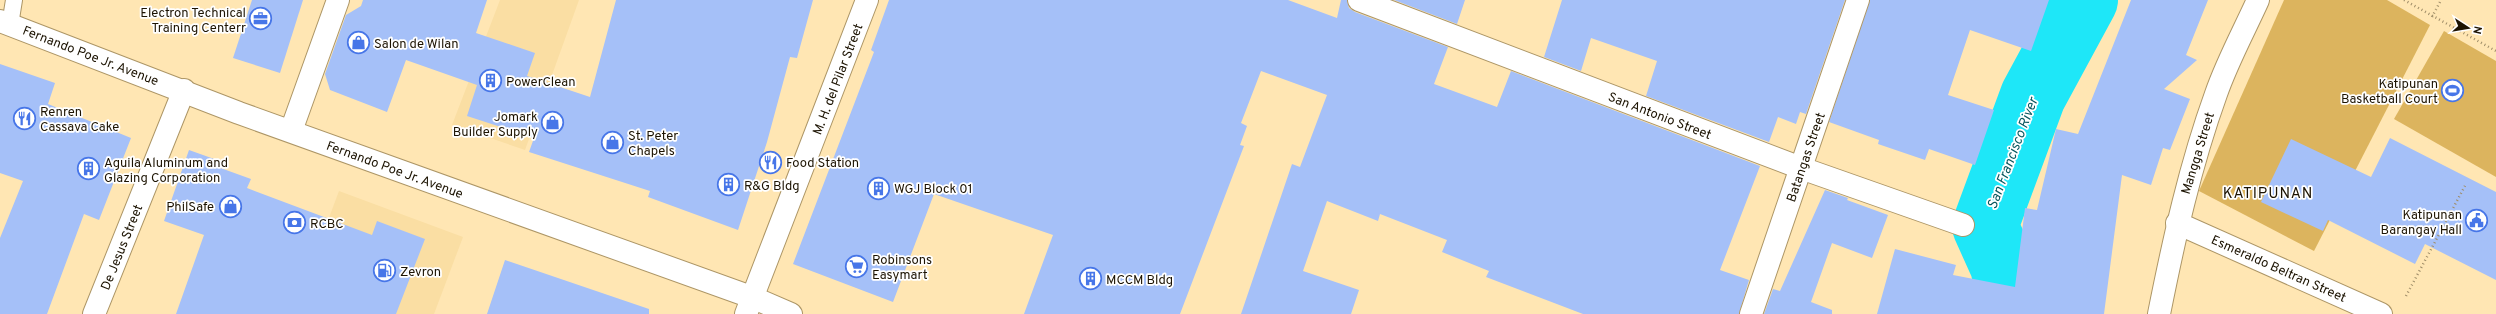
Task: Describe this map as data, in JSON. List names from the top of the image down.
{
  "streets": {
    "street": [
      "Fernando Poe Jr. Avenue",
      "M. H. del Pilar Street",
      "San Antonio Street",
      "Mangga Street",
      "Batangas Street",
      "De Jesus Street",
      "Esmeraldo Beltran Street"
    ]
  },
  "crossings": [
    ["Fernando Poe Jr. Avenue", "M. H. del Pilar Street"],
    ["Fernando Poe Jr. Avenue", "De Jesus Street"],
    ["San Antonio Street", "Batangas Street"],
    ["Mangga Street", "Esmeraldo Beltran Street"]
  ],
  "districts": ["KATIPUNAN"],
  "water": ["San Francisco River"],
  "places": {
    "office": ["Electron Technical Training Centerr"],
    "shop": [
      "Salon de Wilan",
      "Jomark Builder Supply",
      "St. Peter Chapels",
      "PhilSafe"
    ],
    "building": [
      "PowerClean",
      "Aguila Aluminum and Glazing Corporation",
      "R&G Bldg",
      "WGJ Block 01",
      "MCCM Bldg"
    ],
    "sports": ["Katipunan Basketball Court"],
    "restaurant": ["Renren Cassava Cake", "Food Station"],
    "public building": ["Katipunan Barangay Hall"],
    "bank": ["RCBC"],
    "supermarket": ["Robinsons Easymart"],
    "fuel station": ["Zevron"]
  },
  "north": "right"
}
